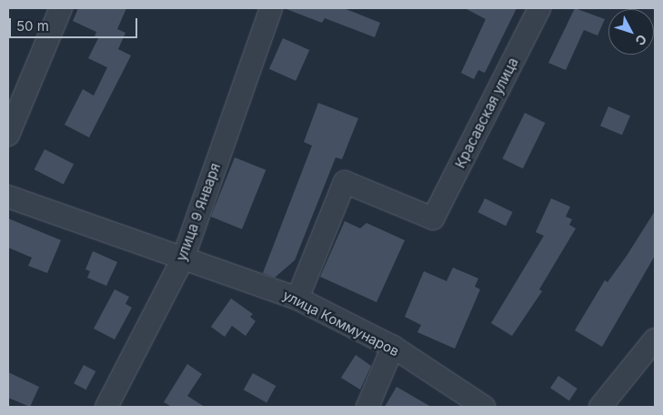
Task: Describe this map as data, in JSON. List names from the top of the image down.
{
  "streets": {
    "street": ["Красавская улица", "улица 9 Января", "улица Коммунаров"]
  },
  "crossings": [
    ["Красавская улица", "улица Коммунаров"],
    ["улица 9 Января", "улица Коммунаров"]
  ],
  "scale_bar": "50 m",
  "north": "bottom right"
}
